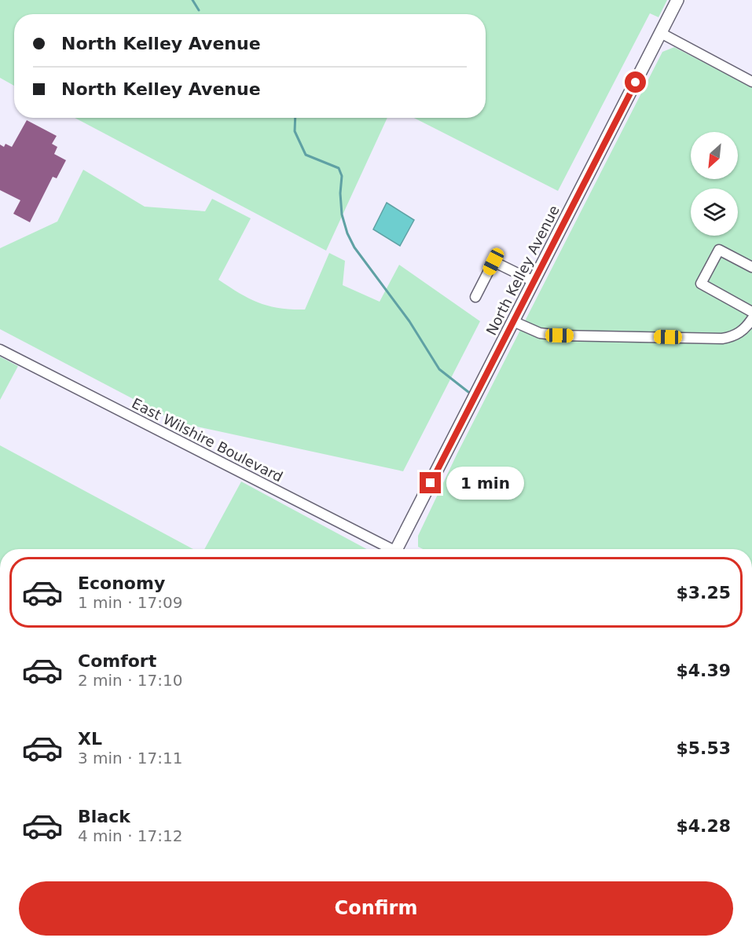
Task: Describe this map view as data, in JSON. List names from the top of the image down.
{
  "streets": {
    "main road": ["North Kelley Avenue"],
    "street": ["East Wilshire Boulevard"]
  },
  "north": "bottom left",
  "page": {
    "banner": ["North Kelley Avenue", "North Kelley Avenue"],
    "bubble": "1 min",
    "list": [
      {
        "name": "Economy",
        "note": "1 min · 17:09",
        "value": "$3.25"
      },
      {
        "name": "Comfort",
        "note": "2 min · 17:10",
        "value": "$4.39"
      },
      {
        "name": "XL",
        "note": "3 min · 17:11",
        "value": "$5.53"
      },
      {
        "name": "Black",
        "note": "4 min · 17:12",
        "value": "$4.28"
      }
    ],
    "buttons": "Confirm"
  }
}
